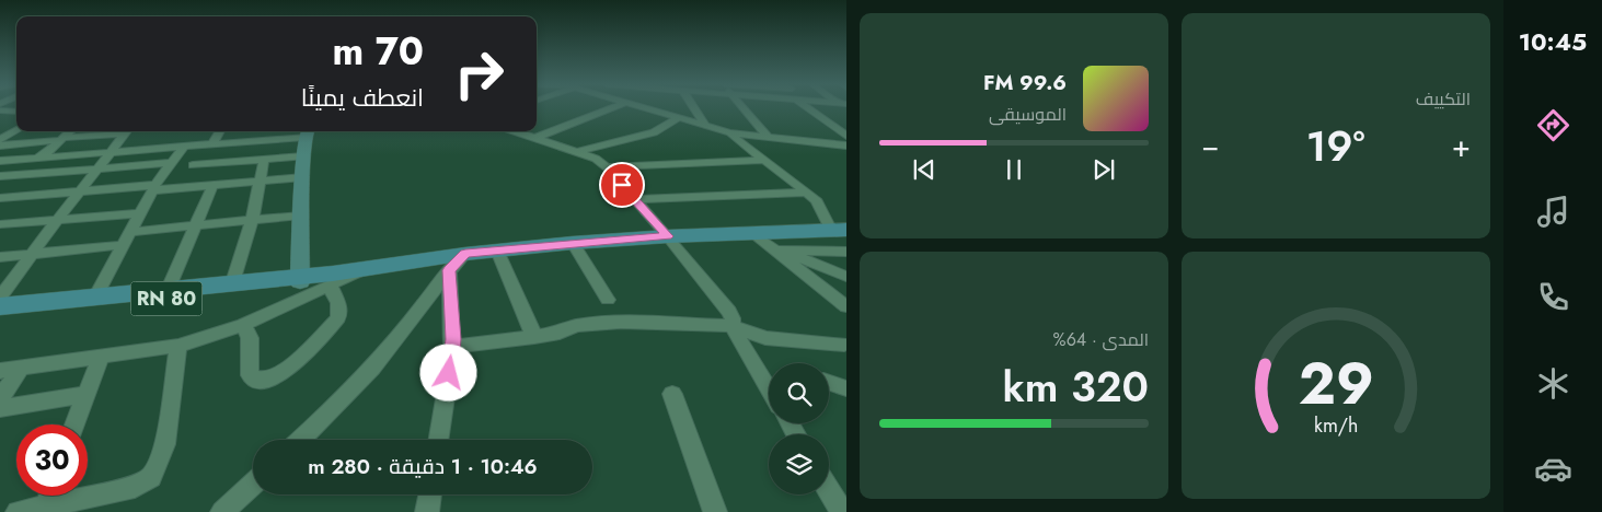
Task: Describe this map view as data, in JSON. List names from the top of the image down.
{
  "streets": {
    "main road": ["RN 80"]
  },
  "page": {
    "tabs": "10:45",
    "tile": [
      "التكييف",
      ["المدى · 64%", "320 km"]
    ],
    "turn": ["70 m", "انعطف يمينًا"],
    "song": ["99.6 FM", "الموسيقى"],
    "heat": ["−", "19°", "+"],
    "limit": "30",
    "trip": "10:46 · 1 دقيقة · 280 m",
    "gauge": ["29", "km/h"]
  }
}
